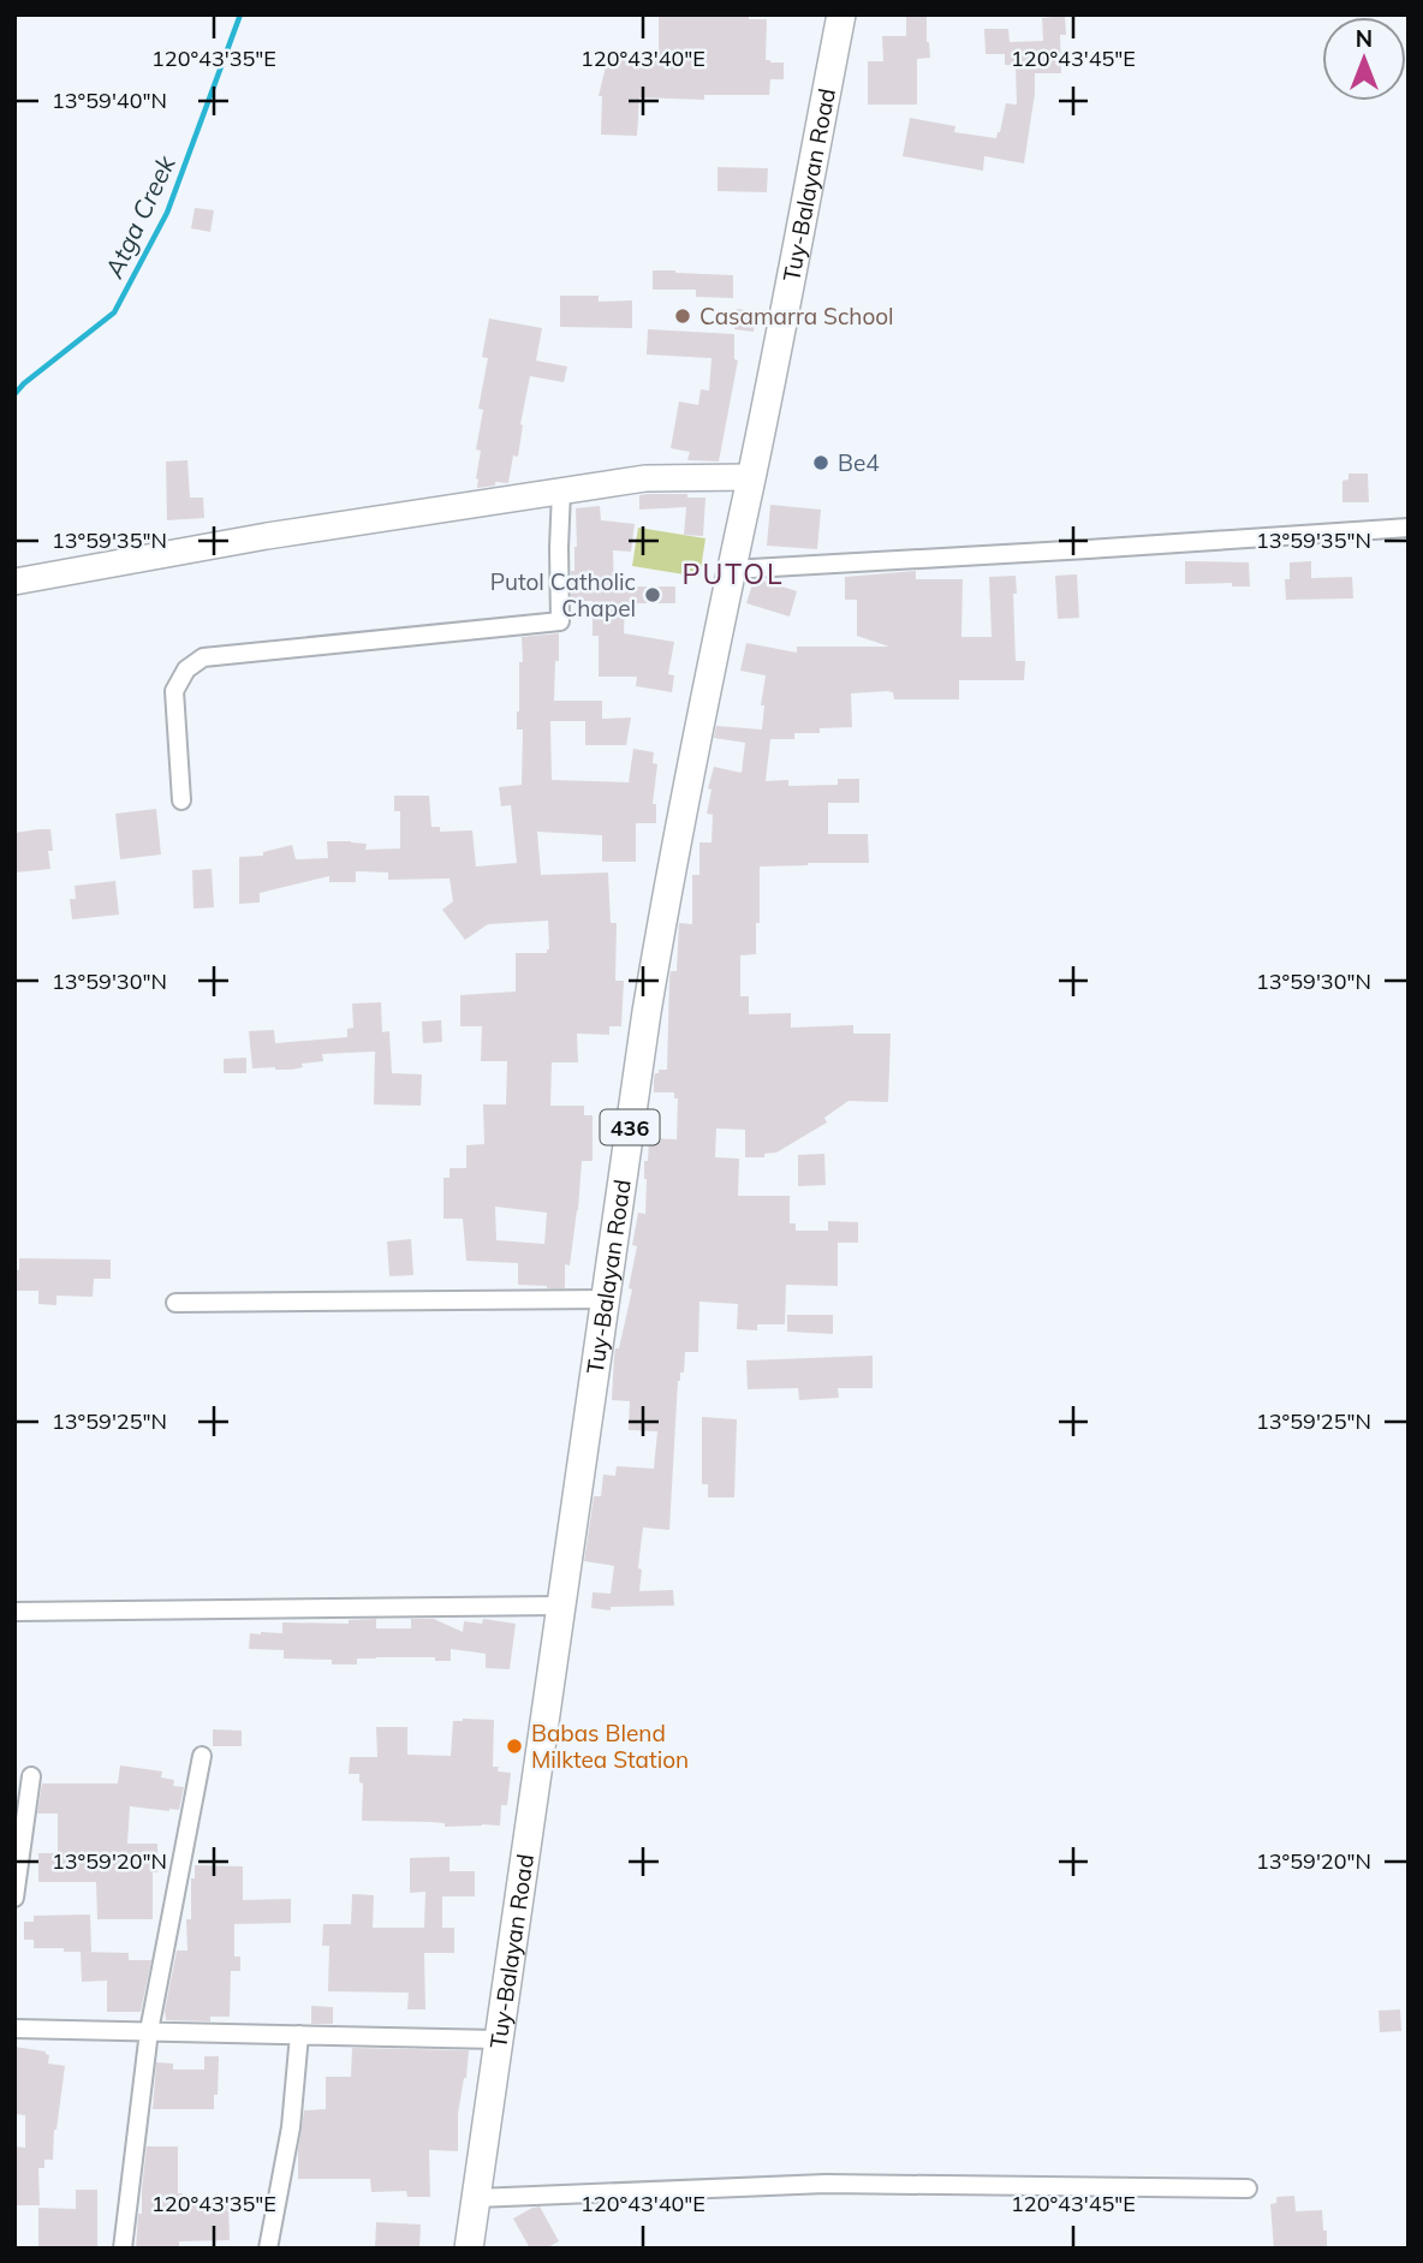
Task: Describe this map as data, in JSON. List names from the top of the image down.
{
  "streets": {
    "main road": ["Tuy-Balayan Road", "436"]
  },
  "districts": ["PUTOL"],
  "water": ["Atga Creek"],
  "places": [
    "Casamarra School",
    "Be4",
    "Putol Catholic Chapel",
    "Babas Blend Milktea Station"
  ],
  "north": "top",
  "coordinates": [
    "120°43'35\"E",
    "120°43'40\"E",
    "120°43'45\"E",
    "13°59'40\"N",
    "13°59'35\"N",
    "13°59'30\"N",
    "13°59'25\"N",
    "13°59'20\"N"
  ]
}
